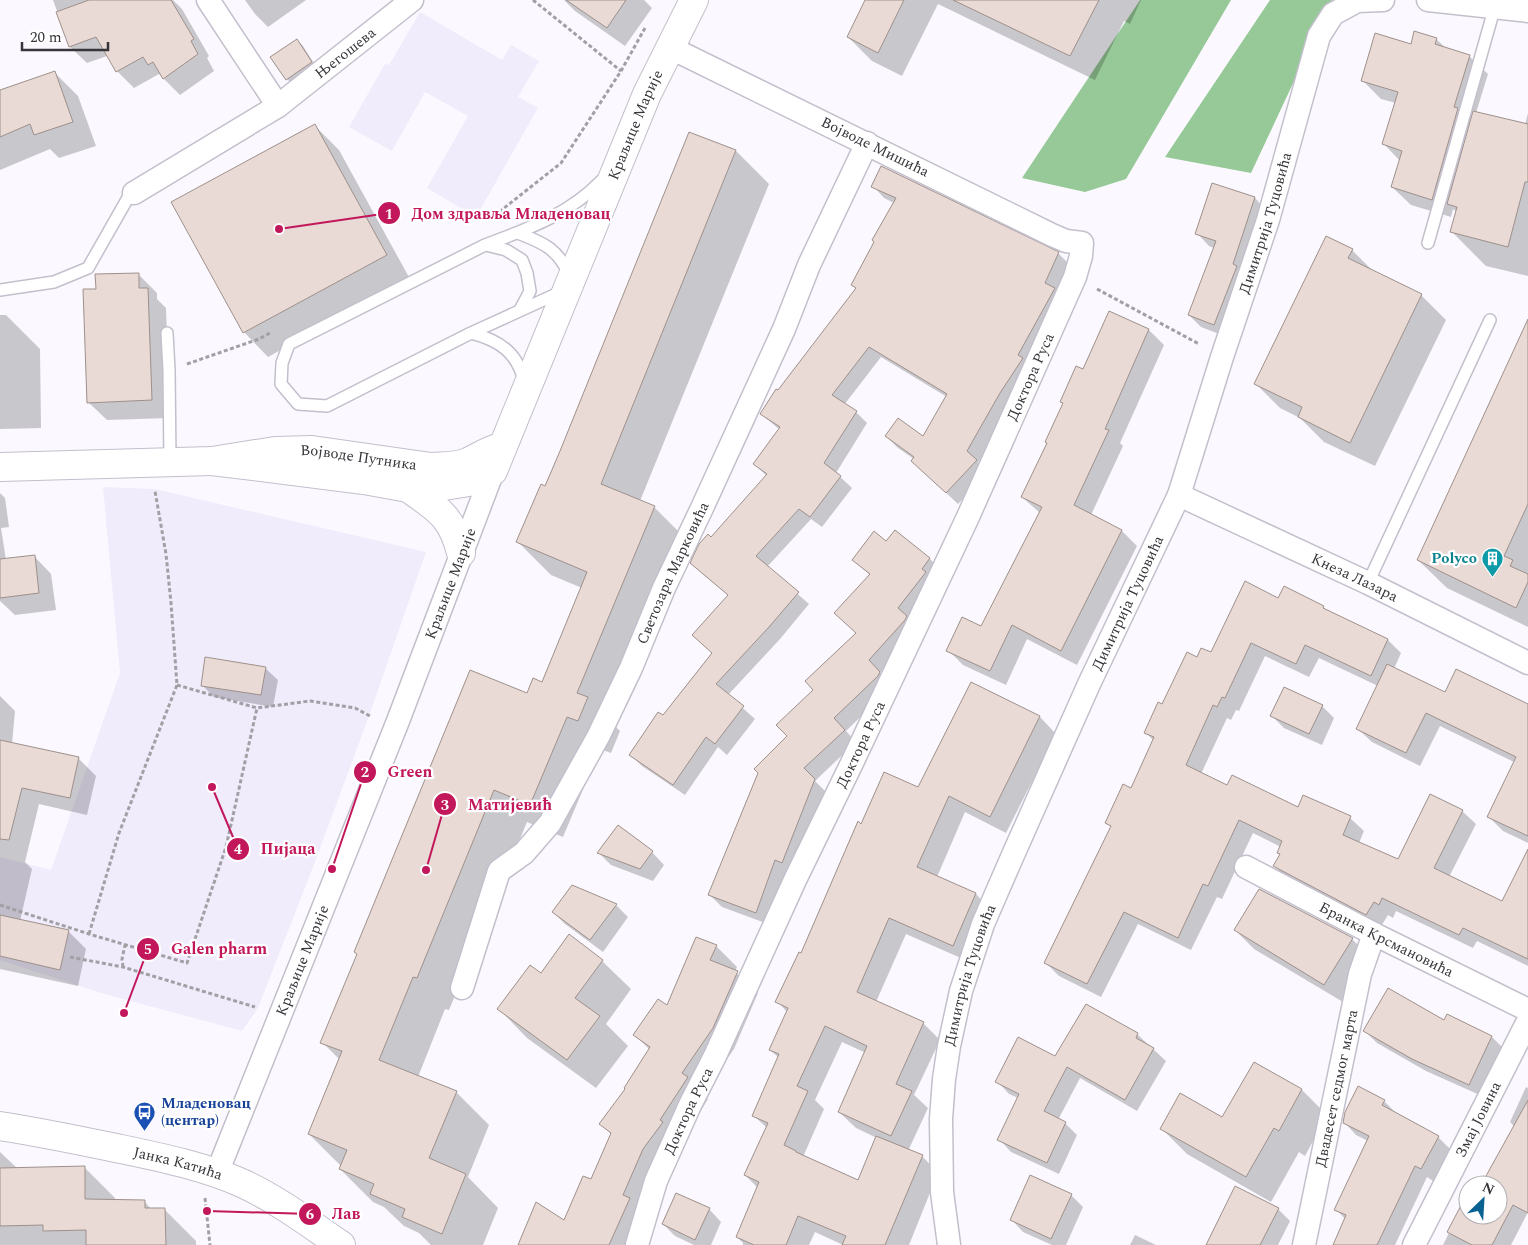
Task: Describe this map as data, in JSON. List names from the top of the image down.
{
  "streets": {
    "street": [
      "Његошева",
      "Краљице Марије",
      "Војводе Мишића",
      "Димитрија Туцовића",
      "Доктора Руса",
      "Војводе Путника",
      "Светозара Марковића",
      "Кнеза Лазара",
      "Бранка Крсмановића",
      "Двадесет седмог марта",
      "Змај Јовина",
      "Јанка Катића"
    ]
  },
  "crossings": [
    ["Краљице Марије", "Војводе Мишића"],
    ["Краљице Марије", "Војводе Путника"],
    ["Краљице Марије", "Јанка Катића"],
    ["Војводе Мишића", "Доктора Руса"],
    ["Војводе Мишића", "Светозара Марковића"],
    ["Димитрија Туцовића", "Кнеза Лазара"],
    ["Бранка Крсмановића", "Двадесет седмог марта"]
  ],
  "places": {
    "other": [
      "Дом здравља Младеновац",
      "Пијаца",
      "Green",
      "Матијевић",
      "Galen pharm",
      "Лав"
    ],
    "building": ["Polyco"],
    "bus stop": ["Младеновац (центар)"]
  },
  "scale_bar": "20 m",
  "north": "top right"
}
